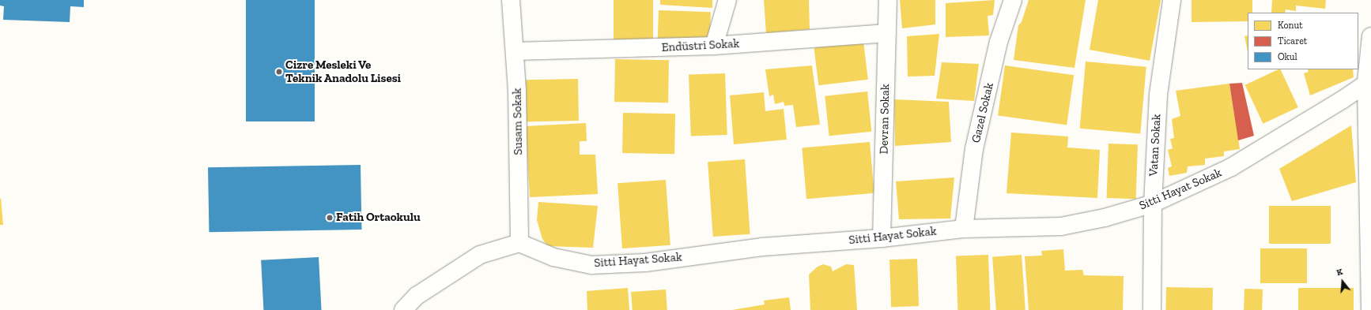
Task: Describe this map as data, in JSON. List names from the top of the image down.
{
  "streets": {
    "street": [
      "Endüstri Sokak",
      "Gazel Sokak",
      "Devran Sokak",
      "Susam Sokak",
      "Vatan Sokak",
      "Sitti Hayat Sokak"
    ]
  },
  "crossings": [
    ["Endüstri Sokak", "Devran Sokak"],
    ["Endüstri Sokak", "Susam Sokak"],
    ["Gazel Sokak", "Sitti Hayat Sokak"],
    ["Devran Sokak", "Sitti Hayat Sokak"],
    ["Susam Sokak", "Sitti Hayat Sokak"],
    ["Vatan Sokak", "Sitti Hayat Sokak"]
  ],
  "places": ["Cizre Mesleki Ve Teknik Anadolu Lisesi", "Fatih Ortaokulu"],
  "legend": ["Konut", "Ticaret", "Okul"],
  "north": "top"
}
